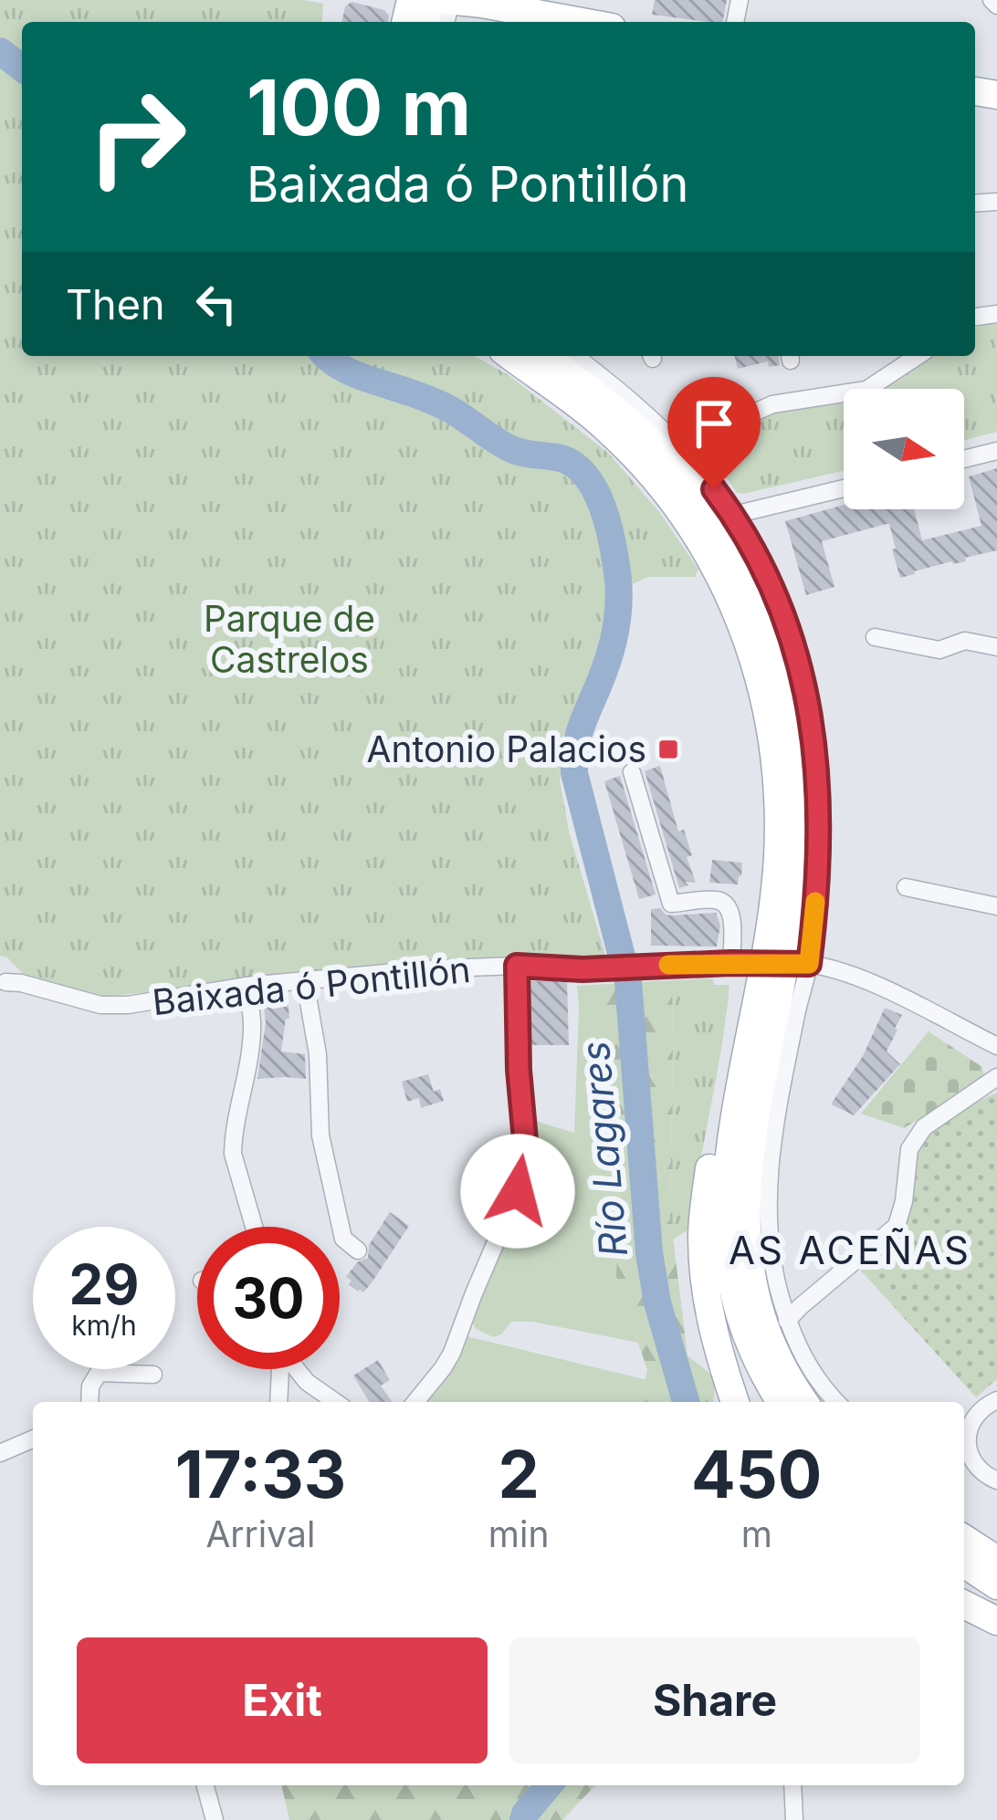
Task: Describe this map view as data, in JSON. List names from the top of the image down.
{
  "streets": {
    "street": ["Baixada ó Pontillón"]
  },
  "districts": ["AS ACEÑAS"],
  "water": ["Río Lagares"],
  "parks": ["Parque de Castrelos"],
  "places": {
    "transit": ["Antonio Palacios"]
  },
  "north": "right",
  "page": {
    "turn": ["100 m", "Baixada ó Pontillón"],
    "then": "Then",
    "speed": "29 km/h",
    "limit": "30",
    "eta": [
      "17:33",
      "Arrival",
      "2",
      "min",
      "450",
      "m"
    ],
    "buttons": ["Exit", "Share"]
  }
}
